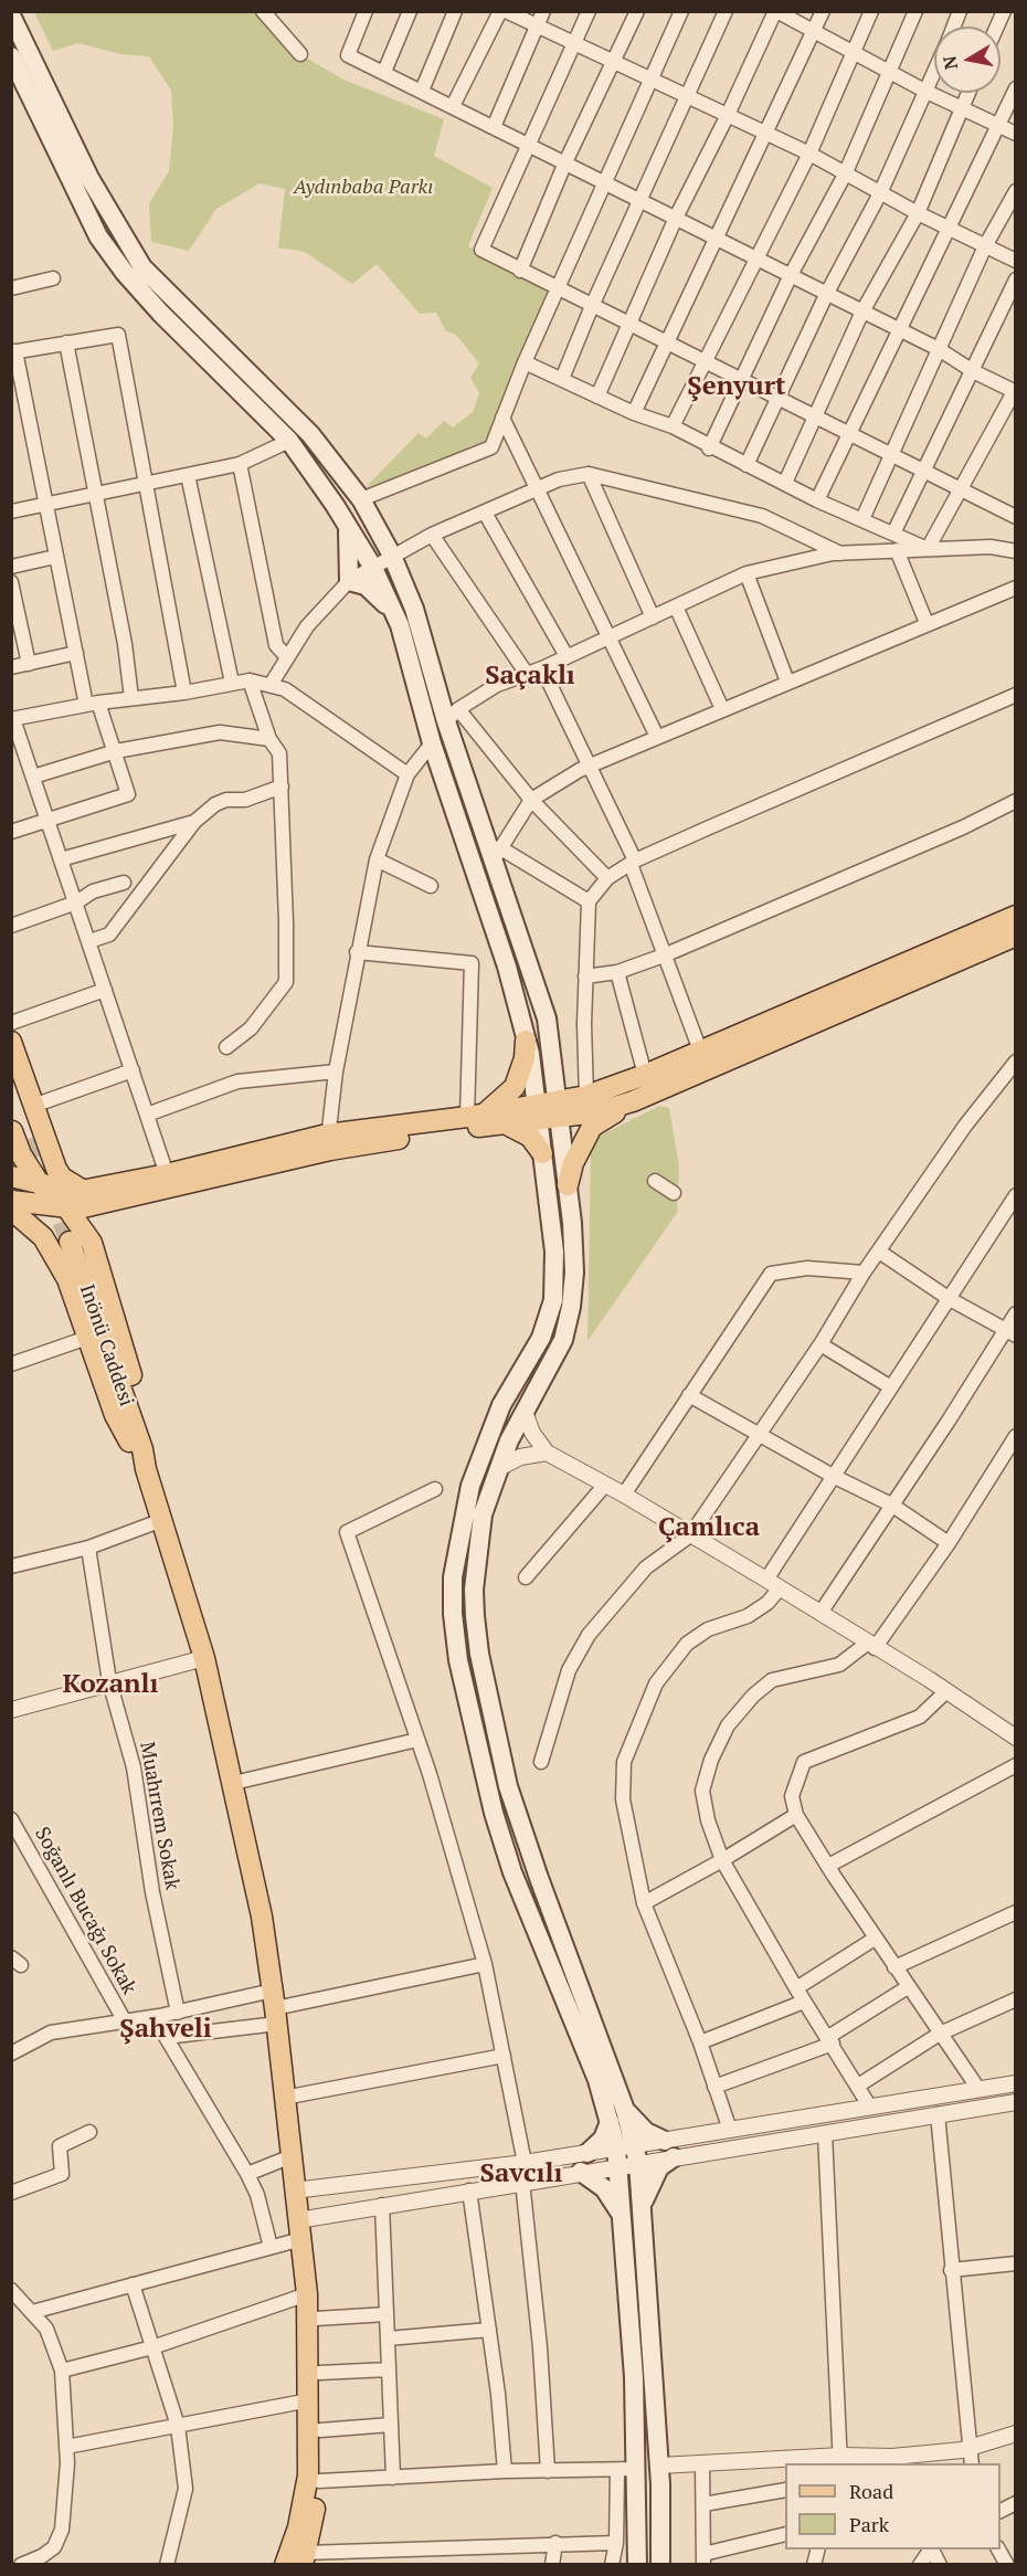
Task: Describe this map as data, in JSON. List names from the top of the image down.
{
  "streets": {
    "main road": ["Inönü Caddesi"],
    "street": ["Muahrrem Sokak", "Soğanlı Bucağı Sokak"]
  },
  "districts": [
    "Şenyurt",
    "Saçaklı",
    "Çamlıca",
    "Kozanlı",
    "Şahveli",
    "Savcılı"
  ],
  "parks": ["Aydınbaba Parkı"],
  "legend": ["Road", "Park"],
  "north": "left"
}
